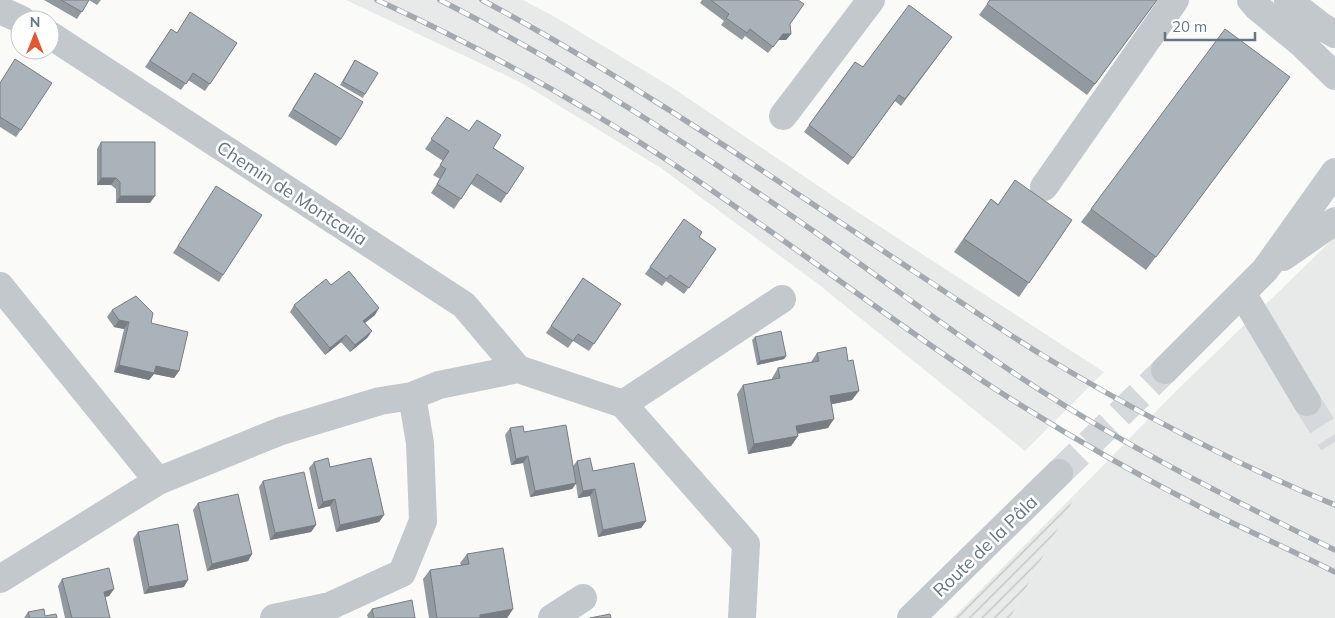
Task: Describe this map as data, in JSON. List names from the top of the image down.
{
  "streets": {
    "street": ["Chemin de Montcalia", "Route de la Pâla"]
  },
  "scale_bar": "20 m",
  "north": "top"
}
